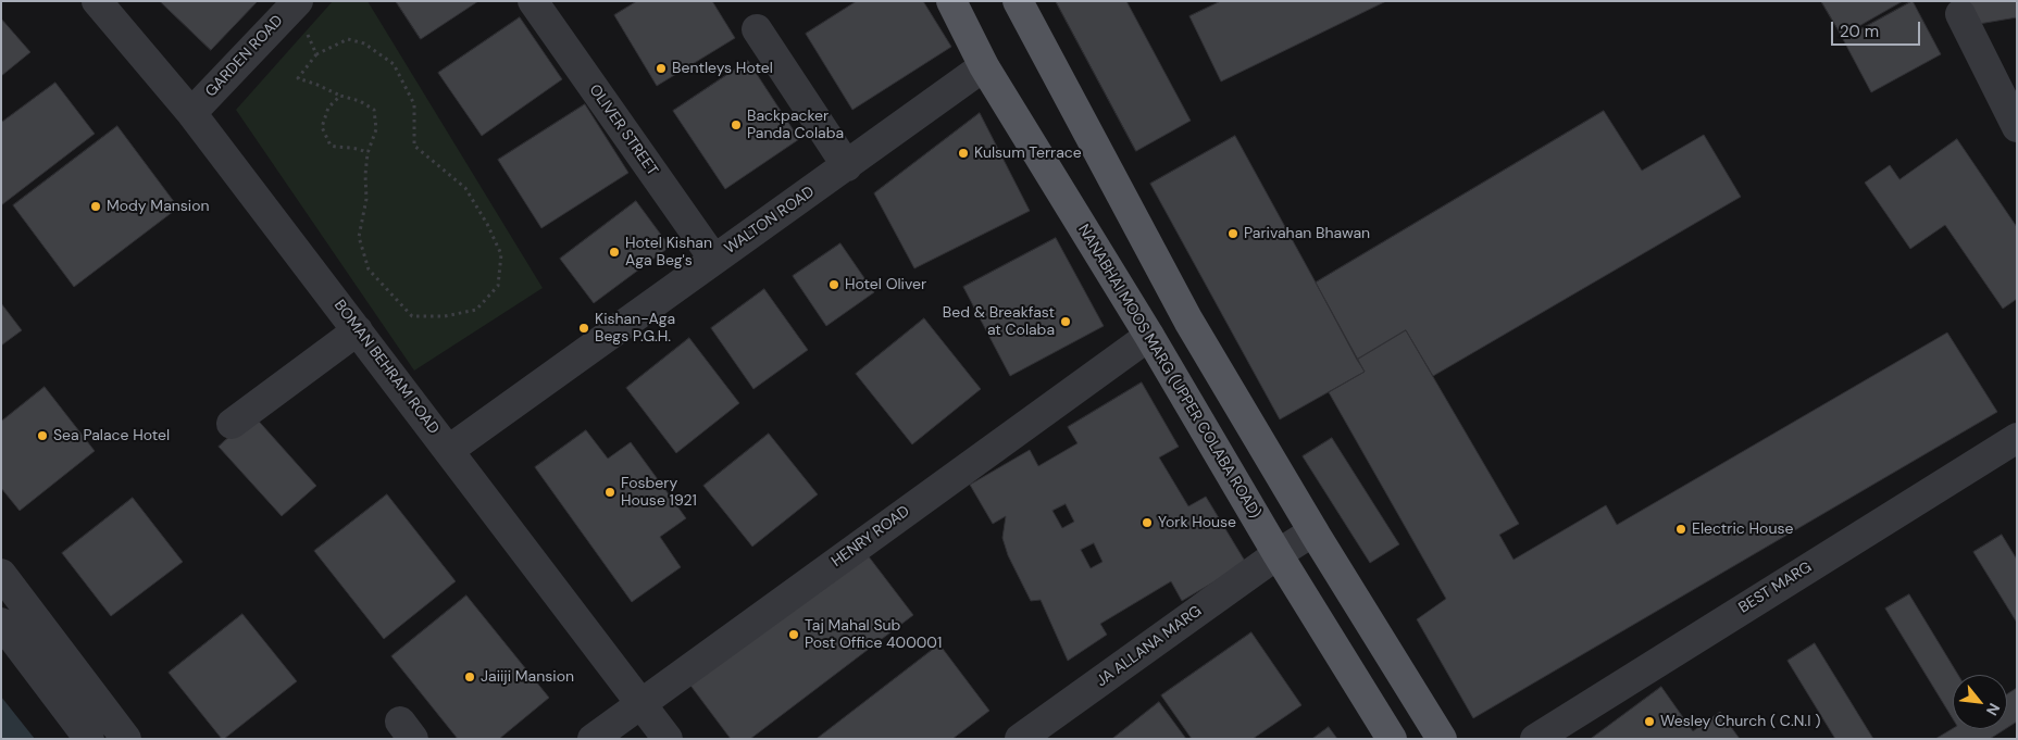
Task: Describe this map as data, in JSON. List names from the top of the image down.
{
  "streets": {
    "main road": ["NANABHAI MOOS MARG (UPPER COLABA ROAD)"],
    "street": [
      "GARDEN ROAD",
      "OLIVER STREET",
      "WALTON ROAD",
      "BOMAN BEHRAM ROAD",
      "HENRY ROAD",
      "BEST MARG",
      "JA ALLANA MARG"
    ]
  },
  "crossings": [
    ["GARDEN ROAD", "BOMAN BEHRAM ROAD"],
    ["OLIVER STREET", "WALTON ROAD"],
    ["WALTON ROAD", "BOMAN BEHRAM ROAD"],
    ["WALTON ROAD", "NANABHAI MOOS MARG (UPPER COLABA ROAD)"],
    ["BOMAN BEHRAM ROAD", "HENRY ROAD"],
    ["NANABHAI MOOS MARG (UPPER COLABA ROAD)", "HENRY ROAD"],
    ["NANABHAI MOOS MARG (UPPER COLABA ROAD)", "JA ALLANA MARG"]
  ],
  "places": [
    "Bentleys Hotel",
    "Backpacker Panda Colaba",
    "Kulsum Terrace",
    "Mody Mansion",
    "Parivahan Bhawan",
    "Hotel Kishan Aga Beg's",
    "Hotel Oliver",
    "Bed & Breakfast at Colaba",
    "Kishan-Aga Begs P.G.H.",
    "Sea Palace Hotel",
    "Fosbery House 1921",
    "York House",
    "Electric House",
    "Taj Mahal Sub Post Office 400001",
    "Jaiiji Mansion",
    "Wesley Church ( C.N.I )"
  ],
  "scale_bar": "20 m",
  "north": "bottom right"
}
